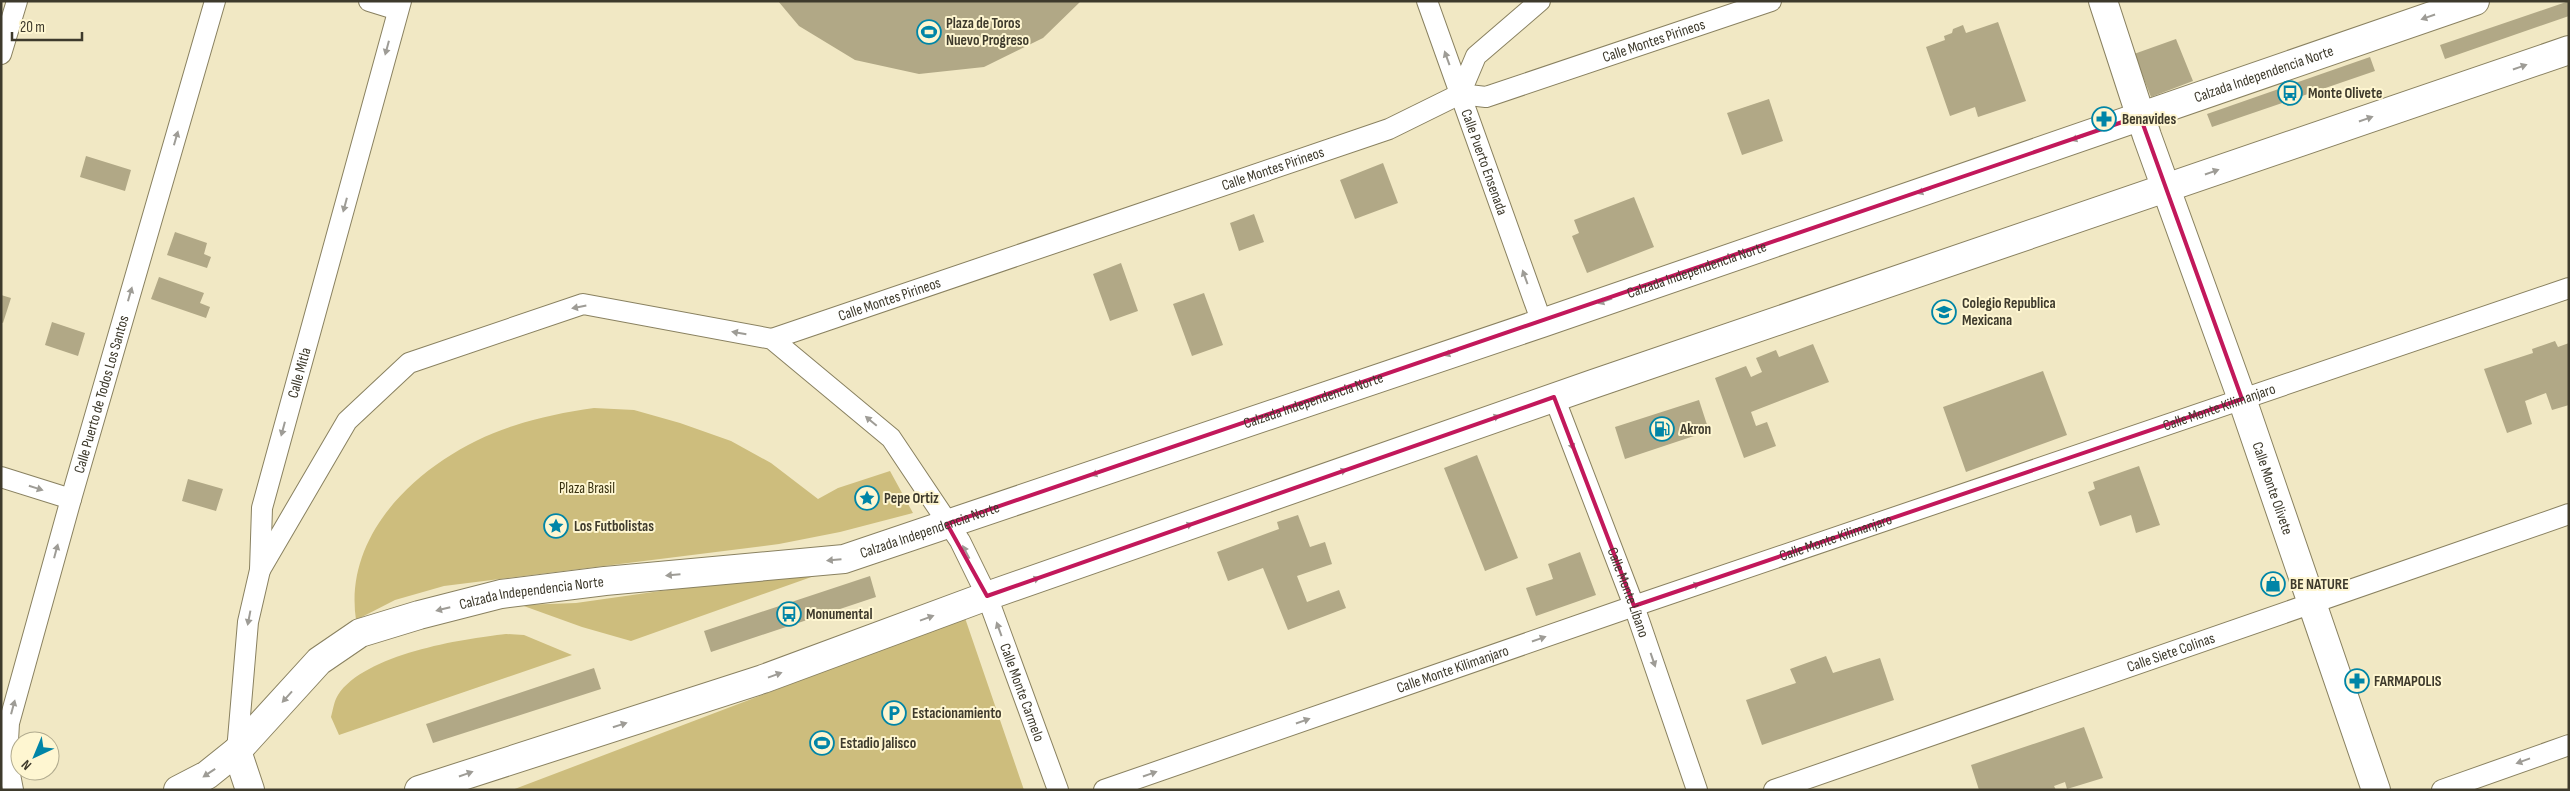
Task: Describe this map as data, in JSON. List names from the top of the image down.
{
  "streets": {
    "main road": ["Calzada Independencia Norte", "Calle Monte Olivete"],
    "street": [
      "Calle Montes Pirineos",
      "Calle Puerto Ensenada",
      "Calle Mitla",
      "Calle Puerto de Todos Los Santos",
      "Calle Monte Kilimanjaro",
      "Calle Monte Líbano",
      "Calle Siete Colinas",
      "Calle Monte Carmelo"
    ]
  },
  "crossings": [
    ["Calle Montes Pirineos", "Calle Puerto Ensenada"],
    ["Calzada Independencia Norte", "Calle Puerto Ensenada"],
    ["Calzada Independencia Norte", "Calle Mitla"],
    ["Calzada Independencia Norte", "Calle Monte Olivete"],
    ["Calle Monte Kilimanjaro", "Calle Monte Olivete"],
    ["Calle Monte Kilimanjaro", "Calle Monte Líbano"],
    ["Calle Monte Olivete", "Calle Siete Colinas"]
  ],
  "one_way": [
    "Calle Puerto Ensenada",
    "Calle Mitla",
    "Calle Puerto de Todos Los Santos",
    "Calle Monte Kilimanjaro",
    "Calle Monte Líbano",
    "Calle Monte Carmelo"
  ],
  "parks": ["Plaza Brasil"],
  "places": {
    "sports": ["Plaza de Toros Nuevo Progreso", "Estadio Jalisco"],
    "bus stop": ["Monte Olivete", "Monumental"],
    "pharmacy": ["Benavides", "FARMAPOLIS"],
    "school or university": ["Colegio Republica Mexicana"],
    "fuel station": ["Akron"],
    "place": ["Pepe Ortiz", "Los Futbolistas"],
    "shop": ["BE NATURE"],
    "parking": ["Estacionamiento"]
  },
  "scale_bar": "20 m",
  "north": "bottom left"
}
